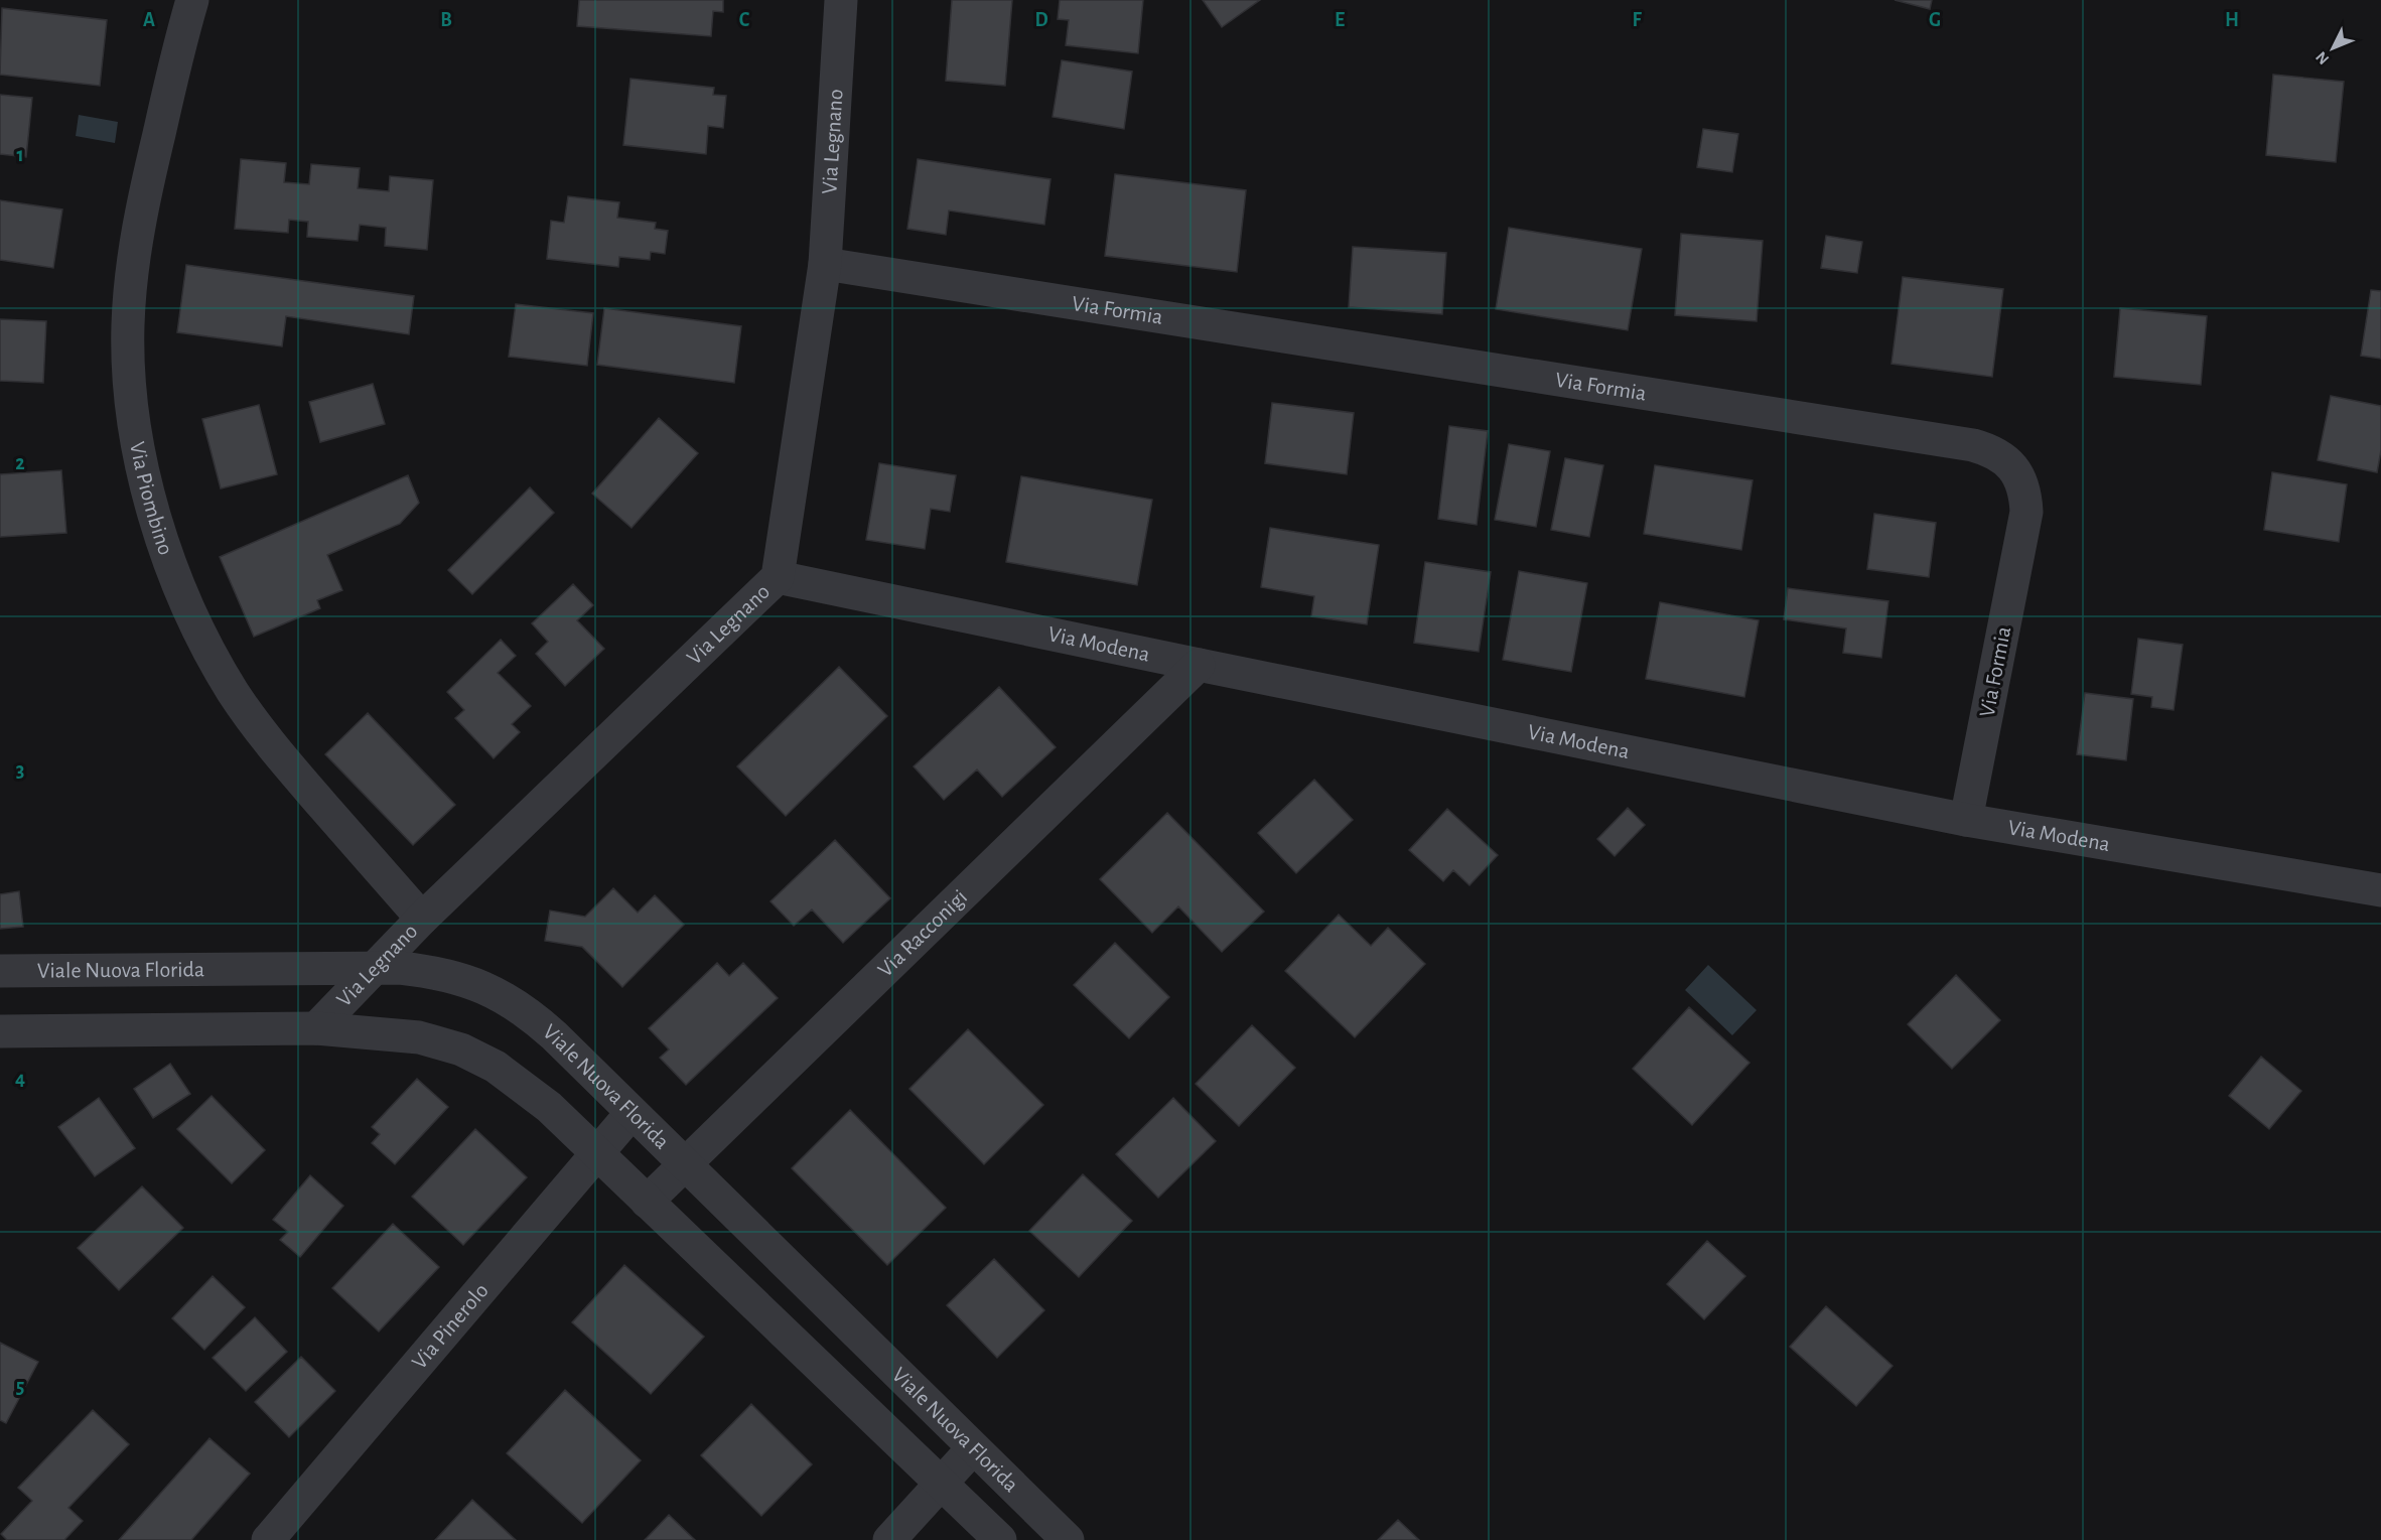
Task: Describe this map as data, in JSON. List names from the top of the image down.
{
  "streets": {
    "street": [
      "Via Legnano",
      "Via Formia",
      "Via Piombino",
      "Via Modena",
      "Via Racconigi",
      "Viale Nuova Florida",
      "Via Pinerolo"
    ]
  },
  "crossings": [
    ["Via Legnano", "Via Formia"],
    ["Via Legnano", "Via Piombino"],
    ["Via Legnano", "Via Modena"],
    ["Via Legnano", "Viale Nuova Florida"],
    ["Via Formia", "Via Modena"],
    ["Via Modena", "Via Racconigi"],
    ["Via Racconigi", "Viale Nuova Florida"],
    ["Viale Nuova Florida", "Via Pinerolo"]
  ],
  "north": "bottom left",
  "grid": {
    "columns": [
      "A",
      "B",
      "C",
      "D",
      "E",
      "F",
      "G",
      "H"
    ],
    "rows": [
      "1",
      "2",
      "3",
      "4",
      "5"
    ]
  }
}
